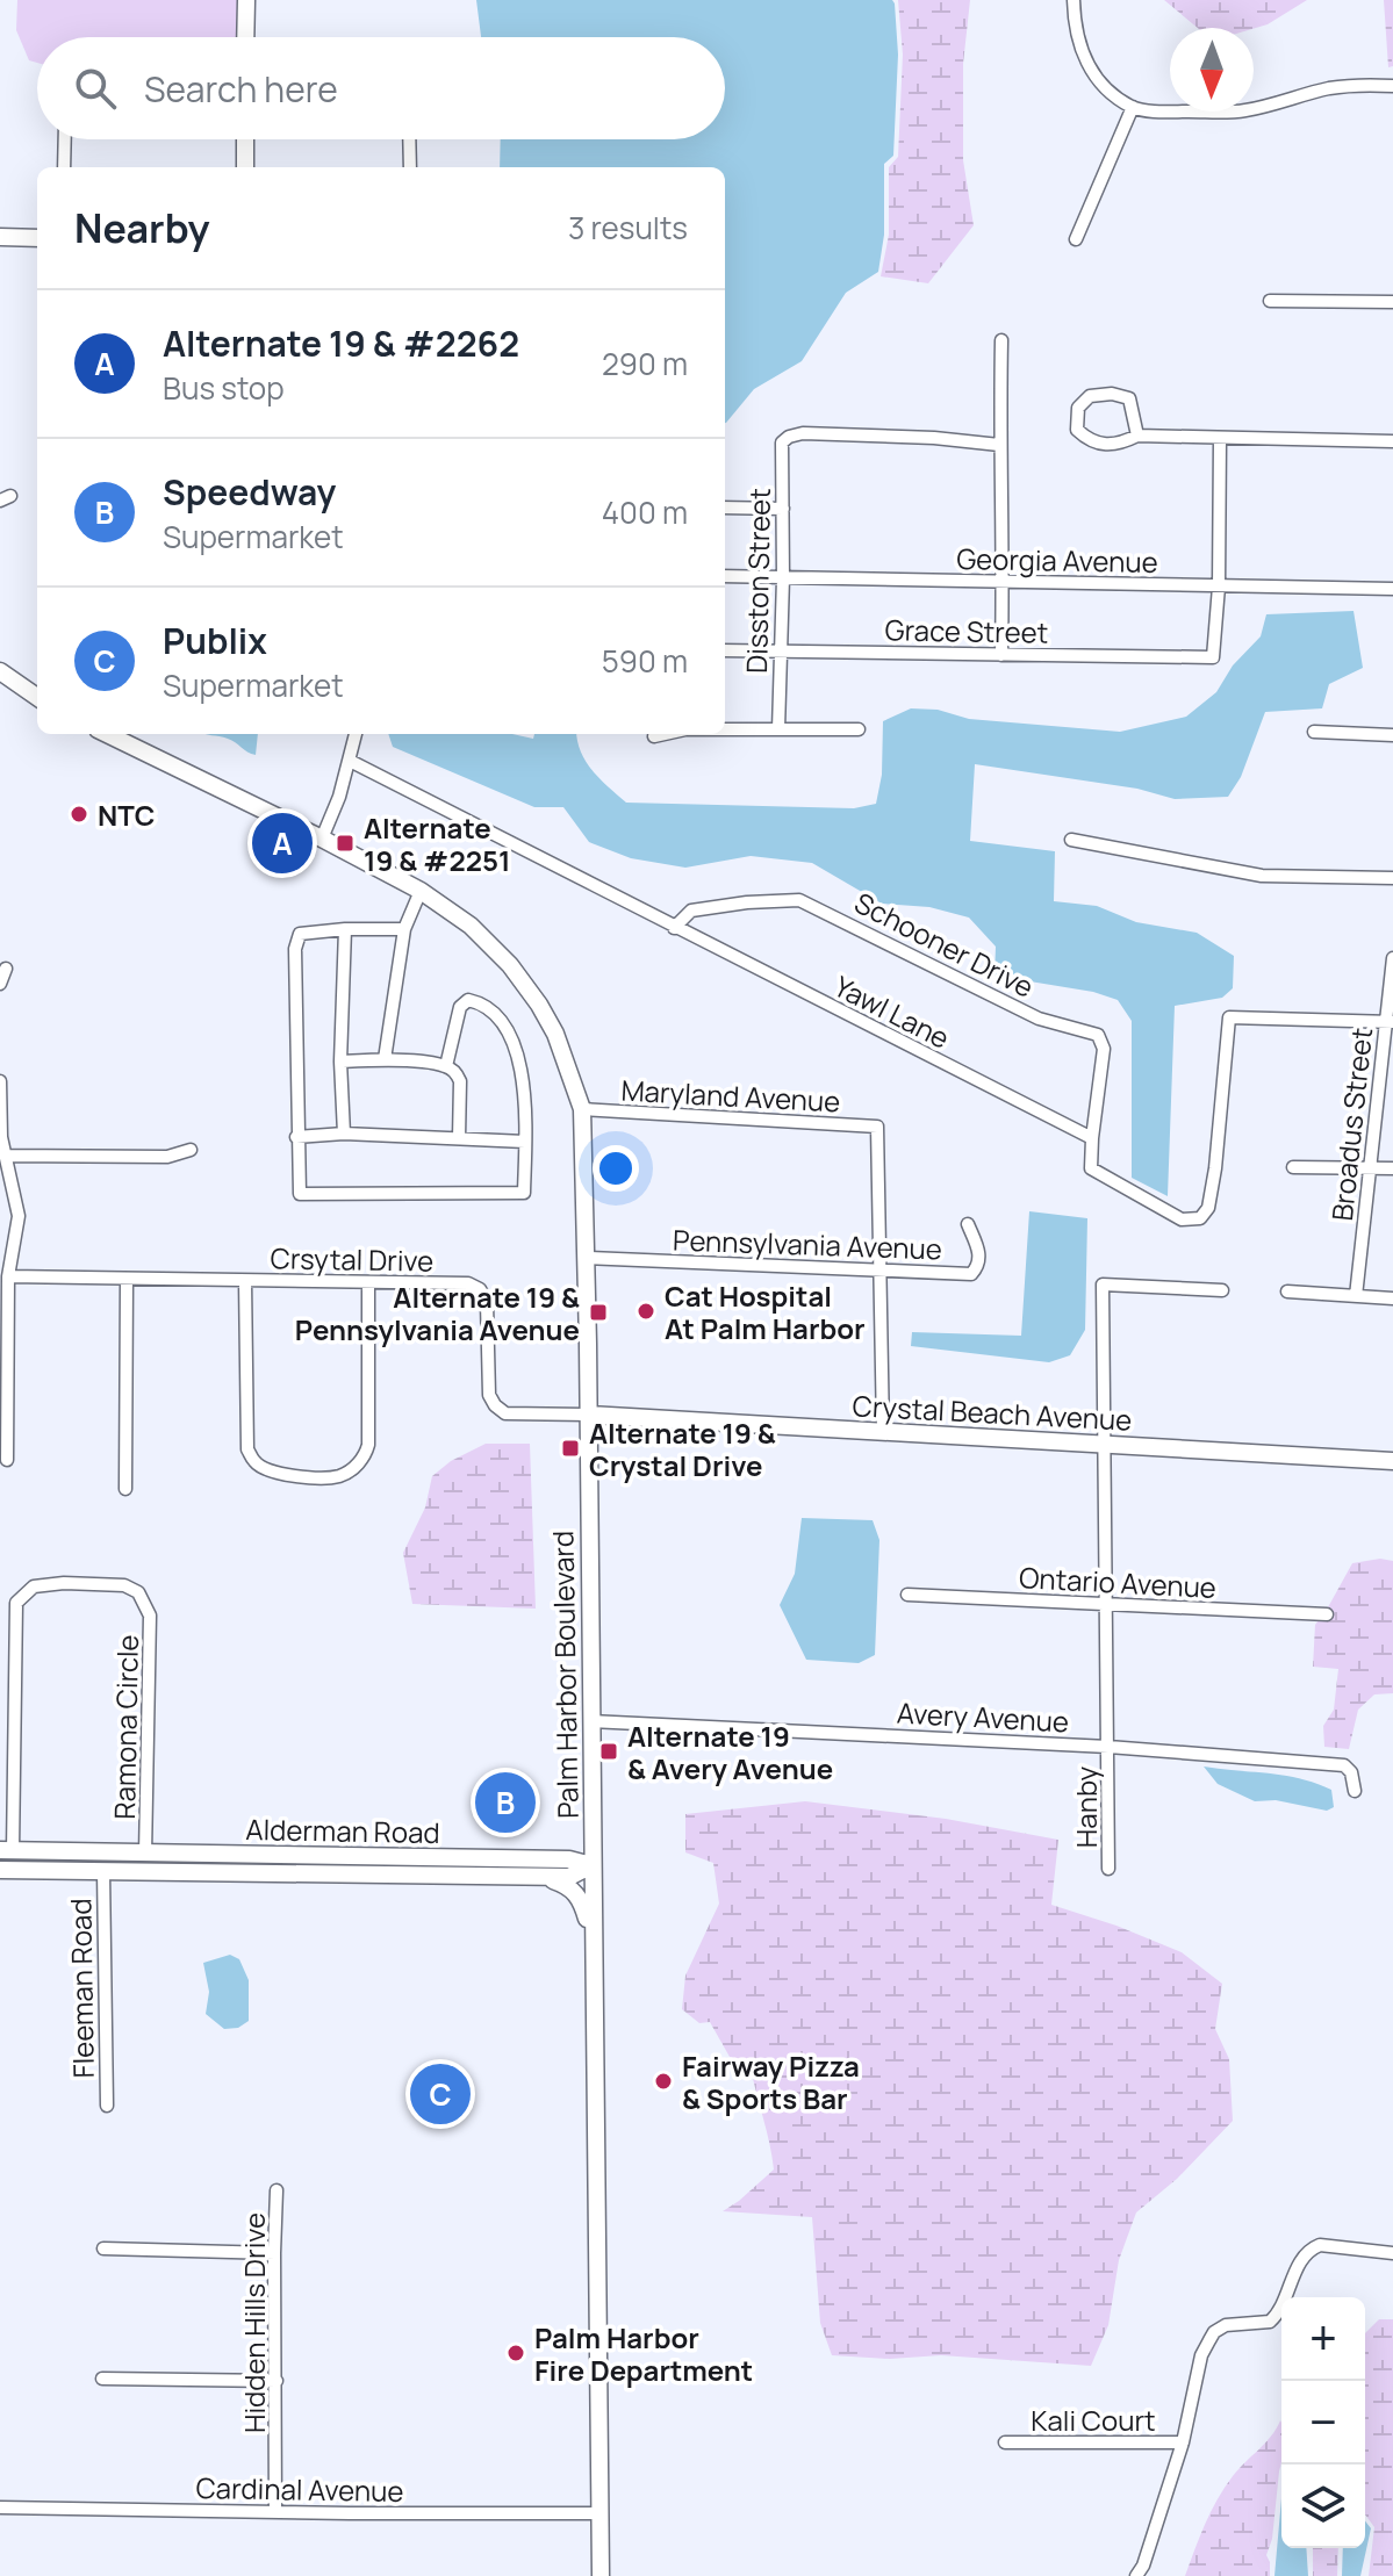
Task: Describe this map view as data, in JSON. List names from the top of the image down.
{
  "streets": {
    "main road": ["Crystal Beach Avenue", "Palm Harbor Boulevard", "Alderman Road"],
    "street": [
      "Georgia Avenue",
      "Disston Street",
      "Grace Street",
      "Schooner Drive",
      "Yawl Lane",
      "Maryland Avenue",
      "Broadus Street",
      "Pennsylvania Avenue",
      "Crsytal Drive",
      "Ontario Avenue",
      "Avery Avenue",
      "Ramona Circle",
      "Hanby",
      "Fleeman Road",
      "Hidden Hills Drive",
      "Kali Court",
      "Cardinal Avenue"
    ]
  },
  "crossings": [
    ["Georgia Avenue", "Disston Street"],
    ["Georgia Avenue", "Grace Street"],
    ["Disston Street", "Grace Street"],
    ["Schooner Drive", "Yawl Lane"],
    ["Maryland Avenue", "Pennsylvania Avenue"],
    ["Maryland Avenue", "Palm Harbor Boulevard"],
    ["Pennsylvania Avenue", "Palm Harbor Boulevard"],
    ["Crsytal Drive", "Crystal Beach Avenue"],
    ["Crsytal Drive", "Palm Harbor Boulevard"],
    ["Crystal Beach Avenue", "Palm Harbor Boulevard"],
    ["Crystal Beach Avenue", "Hanby"],
    ["Ontario Avenue", "Hanby"],
    ["Palm Harbor Boulevard", "Avery Avenue"],
    ["Palm Harbor Boulevard", "Alderman Road"],
    ["Palm Harbor Boulevard", "Cardinal Avenue"],
    ["Avery Avenue", "Hanby"],
    ["Ramona Circle", "Alderman Road"],
    ["Alderman Road", "Fleeman Road"],
    ["Hidden Hills Drive", "Cardinal Avenue"]
  ],
  "places": {
    "other": [
      "NTC",
      "Cat Hospital At Palm Harbor",
      "Fairway Pizza & Sports Bar",
      "Palm Harbor Fire Department"
    ],
    "transit": [
      "Alternate 19 & #2251",
      "Alternate 19 & Pennsylvania Avenue",
      "Alternate 19 & Crystal Drive",
      "Alternate 19 & Avery Avenue"
    ]
  },
  "north": "bottom",
  "page": {
    "search": "Search here",
    "heading": ["Nearby", "3 results"],
    "list": [
      {
        "mark": "A",
        "name": "Alternate 19 & #2262",
        "note": "Bus stop",
        "value": "290 m"
      },
      {
        "mark": "B",
        "name": "Speedway",
        "note": "Supermarket",
        "value": "400 m"
      },
      {
        "mark": "C",
        "name": "Publix",
        "note": "Supermarket",
        "value": "590 m"
      }
    ],
    "pins": ["A", "B", "C"],
    "map_buttons": ["+", "−"]
  }
}
